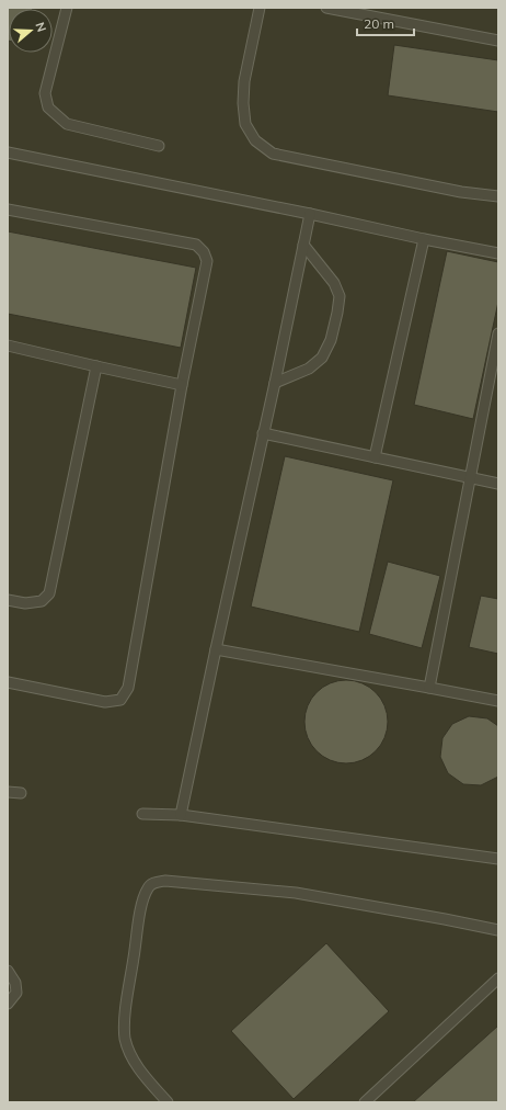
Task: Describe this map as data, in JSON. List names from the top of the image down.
{
  "scale_bar": "20 m",
  "north": "right"
}
